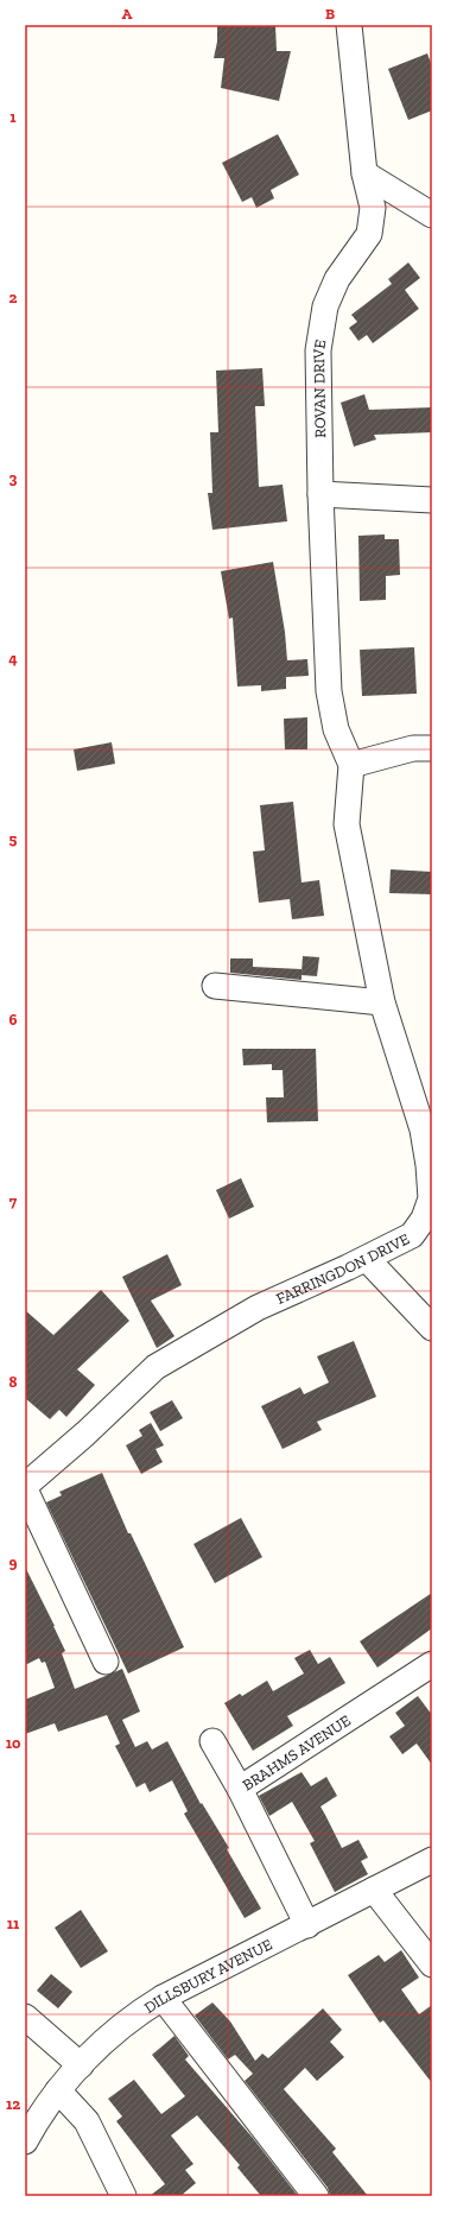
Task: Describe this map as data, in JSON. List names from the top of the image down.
{
  "streets": {
    "street": [
      "ROVAN DRIVE",
      "FARRINGDON DRIVE",
      "BRAHMS AVENUE",
      "DILLSBURY AVENUE"
    ]
  },
  "crossings": [
    ["ROVAN DRIVE", "FARRINGDON DRIVE"],
    ["BRAHMS AVENUE", "DILLSBURY AVENUE"]
  ],
  "grid": {
    "columns": ["A", "B"],
    "rows": [
      "1",
      "2",
      "3",
      "4",
      "5",
      "6",
      "7",
      "8",
      "9",
      "10",
      "11",
      "12"
    ]
  }
}
